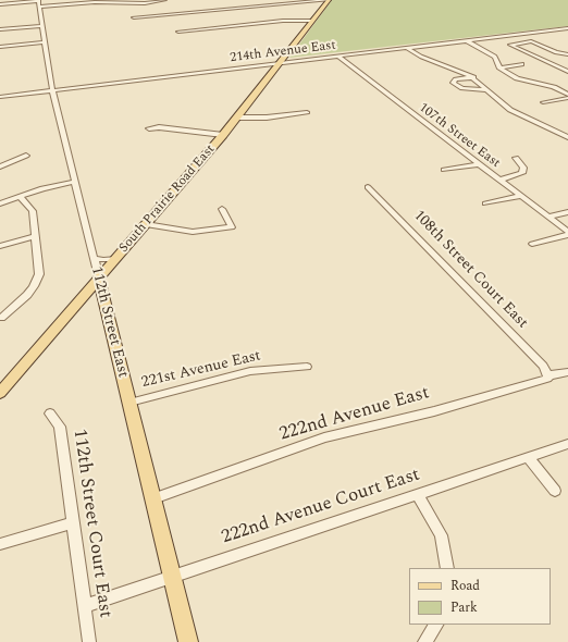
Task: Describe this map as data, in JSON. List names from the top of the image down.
{
  "streets": {
    "main road": ["South Prairie Road East", "112th Street East"],
    "street": [
      "214th Avenue East",
      "107th Street East",
      "108th Street Court East",
      "221st Avenue East",
      "222nd Avenue East",
      "222nd Avenue Court East",
      "112th Street Court East"
    ]
  },
  "crossings": [
    ["214th Avenue East", "107th Street East"],
    ["214th Avenue East", "South Prairie Road East"],
    ["214th Avenue East", "112th Street East"],
    ["South Prairie Road East", "112th Street East"],
    ["108th Street Court East", "222nd Avenue East"],
    ["112th Street East", "221st Avenue East"],
    ["112th Street East", "222nd Avenue East"],
    ["112th Street East", "222nd Avenue Court East"],
    ["222nd Avenue Court East", "112th Street Court East"]
  ],
  "legend": ["Road", "Park"]
}
